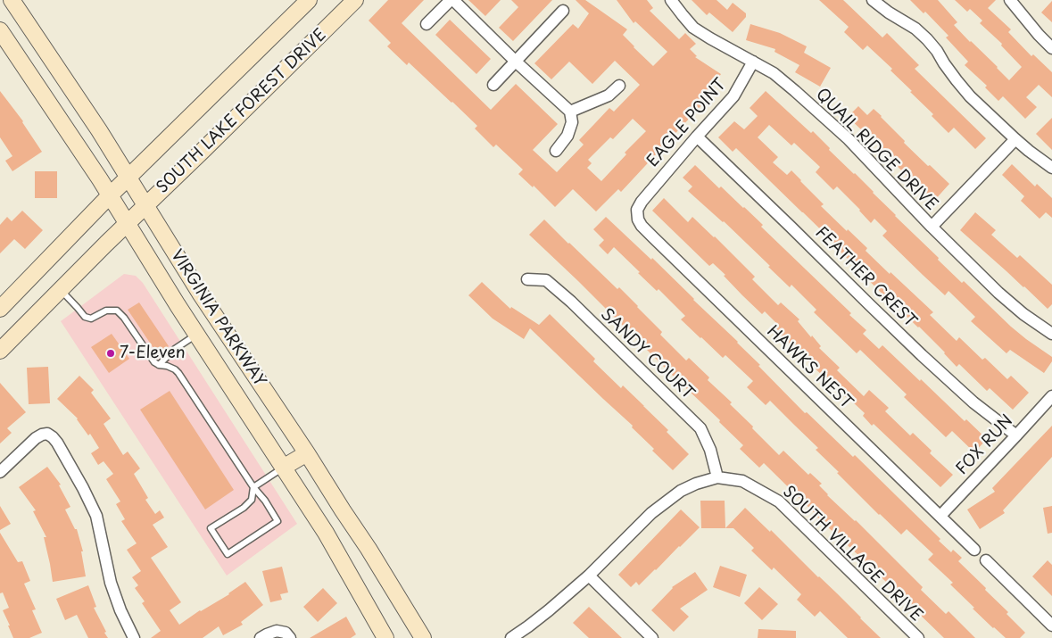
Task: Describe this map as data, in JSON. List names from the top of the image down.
{
  "streets": {
    "main road": ["SOUTH LAKE FOREST DRIVE", "VIRGINIA PARKWAY"],
    "street": [
      "EAGLE POINT",
      "QUAIL RIDGE DRIVE",
      "FEATHER CREST",
      "SANDY COURT",
      "HAWKS NEST",
      "FOX RUN",
      "SOUTH VILLAGE DRIVE"
    ]
  },
  "crossings": [
    ["SOUTH LAKE FOREST DRIVE", "VIRGINIA PARKWAY"],
    ["EAGLE POINT", "QUAIL RIDGE DRIVE"],
    ["EAGLE POINT", "FEATHER CREST"],
    ["EAGLE POINT", "HAWKS NEST"],
    ["FEATHER CREST", "FOX RUN"],
    ["SANDY COURT", "SOUTH VILLAGE DRIVE"],
    ["HAWKS NEST", "FOX RUN"]
  ],
  "places": ["7-Eleven"]
}
